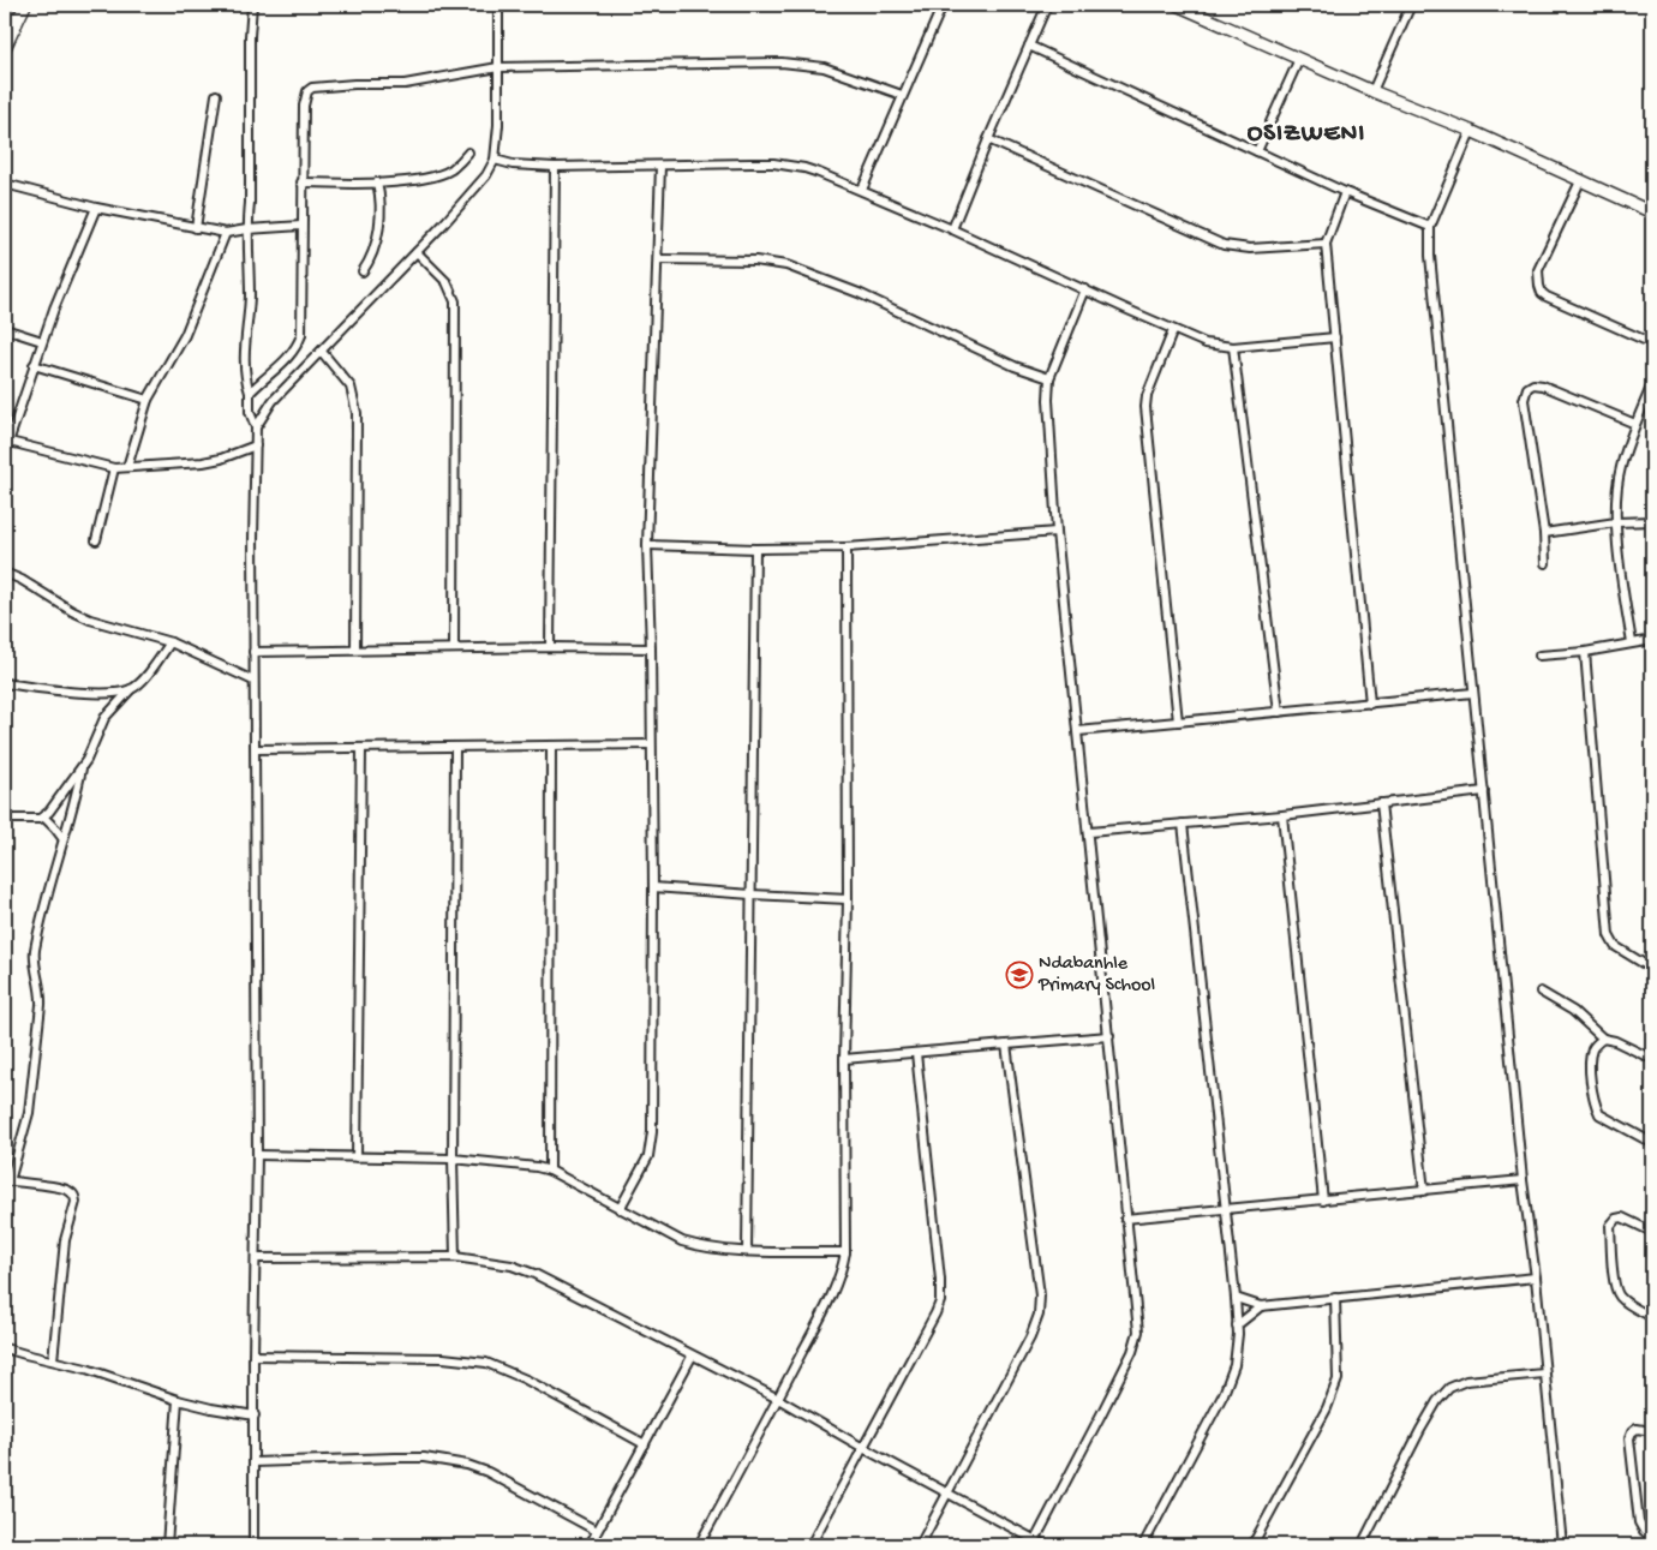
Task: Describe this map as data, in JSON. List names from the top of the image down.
{
  "districts": ["OSIZWENI"],
  "places": {
    "school or university": ["Ndabanhle Primary School"]
  }
}
